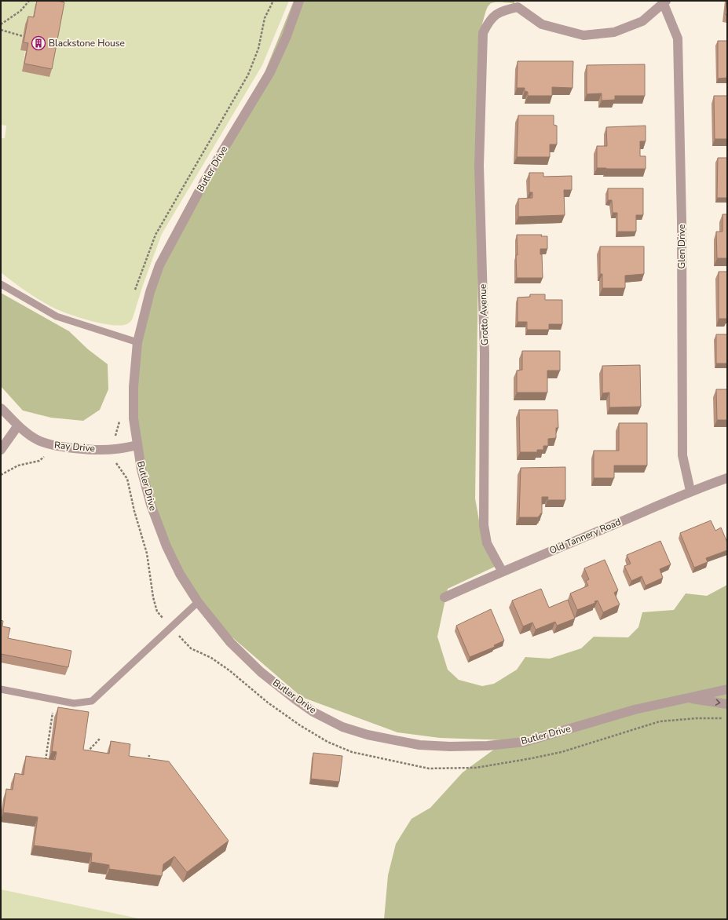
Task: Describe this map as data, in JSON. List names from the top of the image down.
{
  "streets": {
    "street": [
      "Butler Drive",
      "Glen Drive",
      "Grotto Avenue",
      "Ray Drive",
      "Old Tannery Road"
    ]
  },
  "crossings": [
    ["Butler Drive", "Ray Drive"],
    ["Glen Drive", "Old Tannery Road"],
    ["Grotto Avenue", "Old Tannery Road"]
  ],
  "places": {
    "building": ["Blackstone House"]
  }
}
